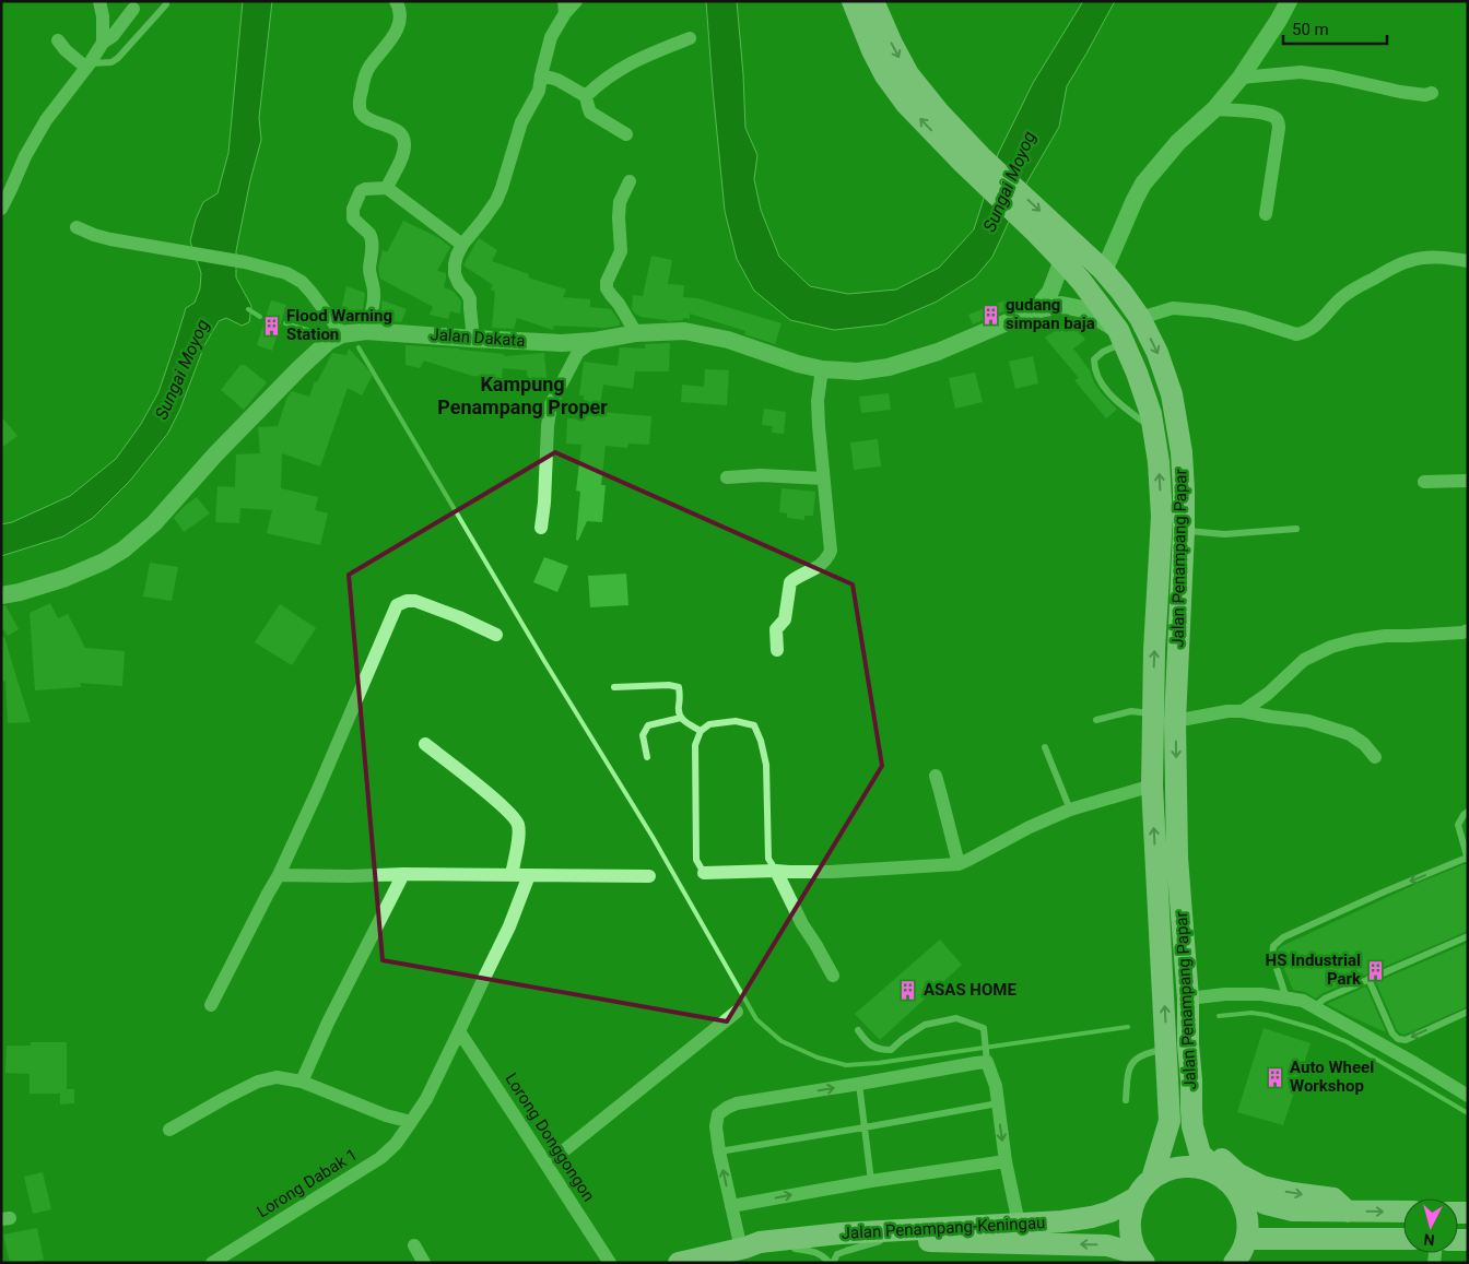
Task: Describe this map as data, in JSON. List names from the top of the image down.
{
  "streets": {
    "main road": ["Jalan Penampang Papar", "Jalan Penampang-Keningau"],
    "street": ["Jalan Dakata", "Lorong Donggongon", "Lorong Dabak 1"]
  },
  "crossings": [
    ["Jalan Dakata", "Jalan Penampang Papar"],
    ["Lorong Donggongon", "Lorong Dabak 1"]
  ],
  "districts": ["Kampung Penampang Proper"],
  "water": ["Sungai Moyog"],
  "places": {
    "building": [
      "gudang simpan baja",
      "Flood Warning Station",
      "HS Industrial Park",
      "ASAS HOME",
      "Auto Wheel Workshop"
    ]
  },
  "scale_bar": "50 m",
  "north": "bottom"
}
